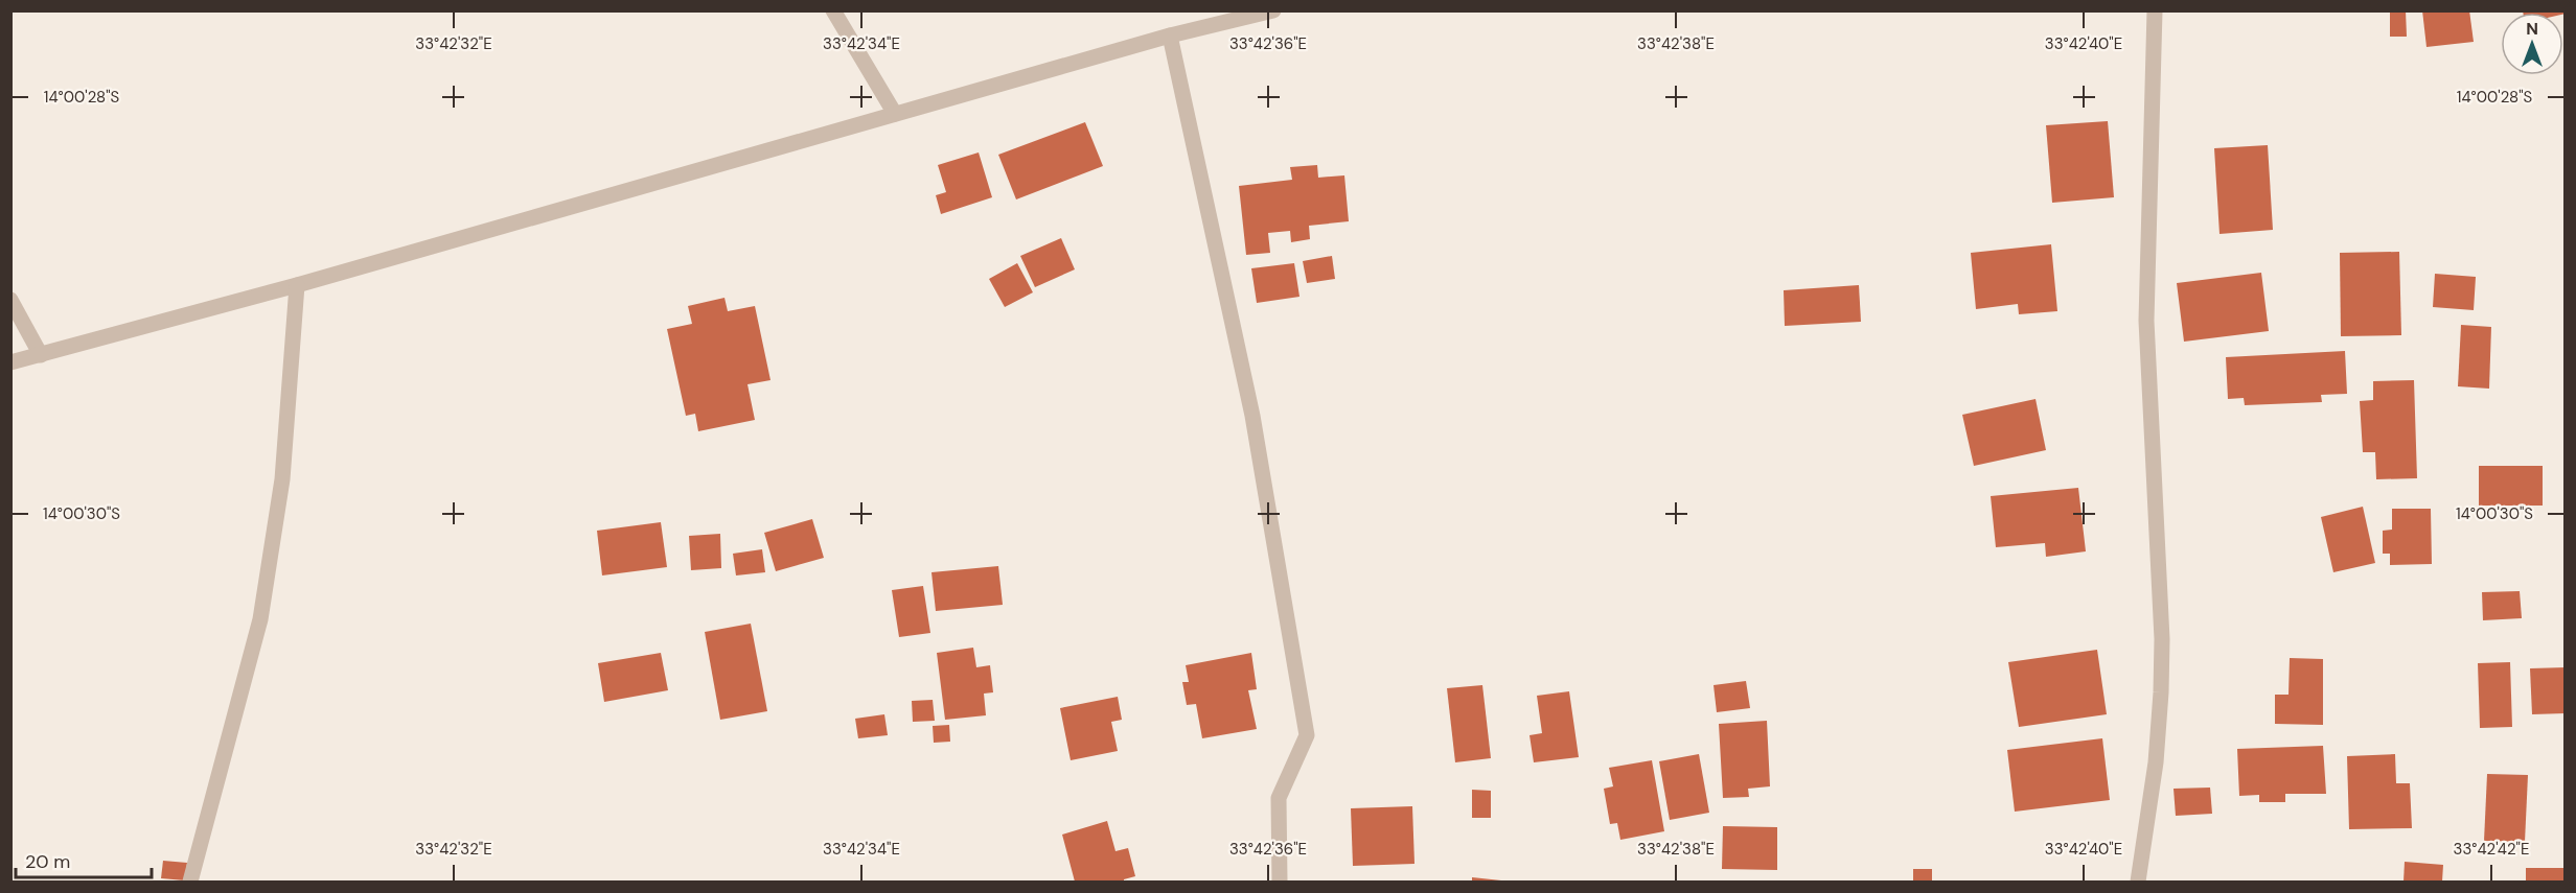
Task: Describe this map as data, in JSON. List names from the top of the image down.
{
  "scale_bar": "20 m",
  "north": "top",
  "coordinates": [
    "33°42'32\"E",
    "33°42'34\"E",
    "33°42'36\"E",
    "33°42'38\"E",
    "33°42'40\"E",
    "14°00'28\"S",
    "14°00'30\"S",
    "33°42'42\"E"
  ]
}
